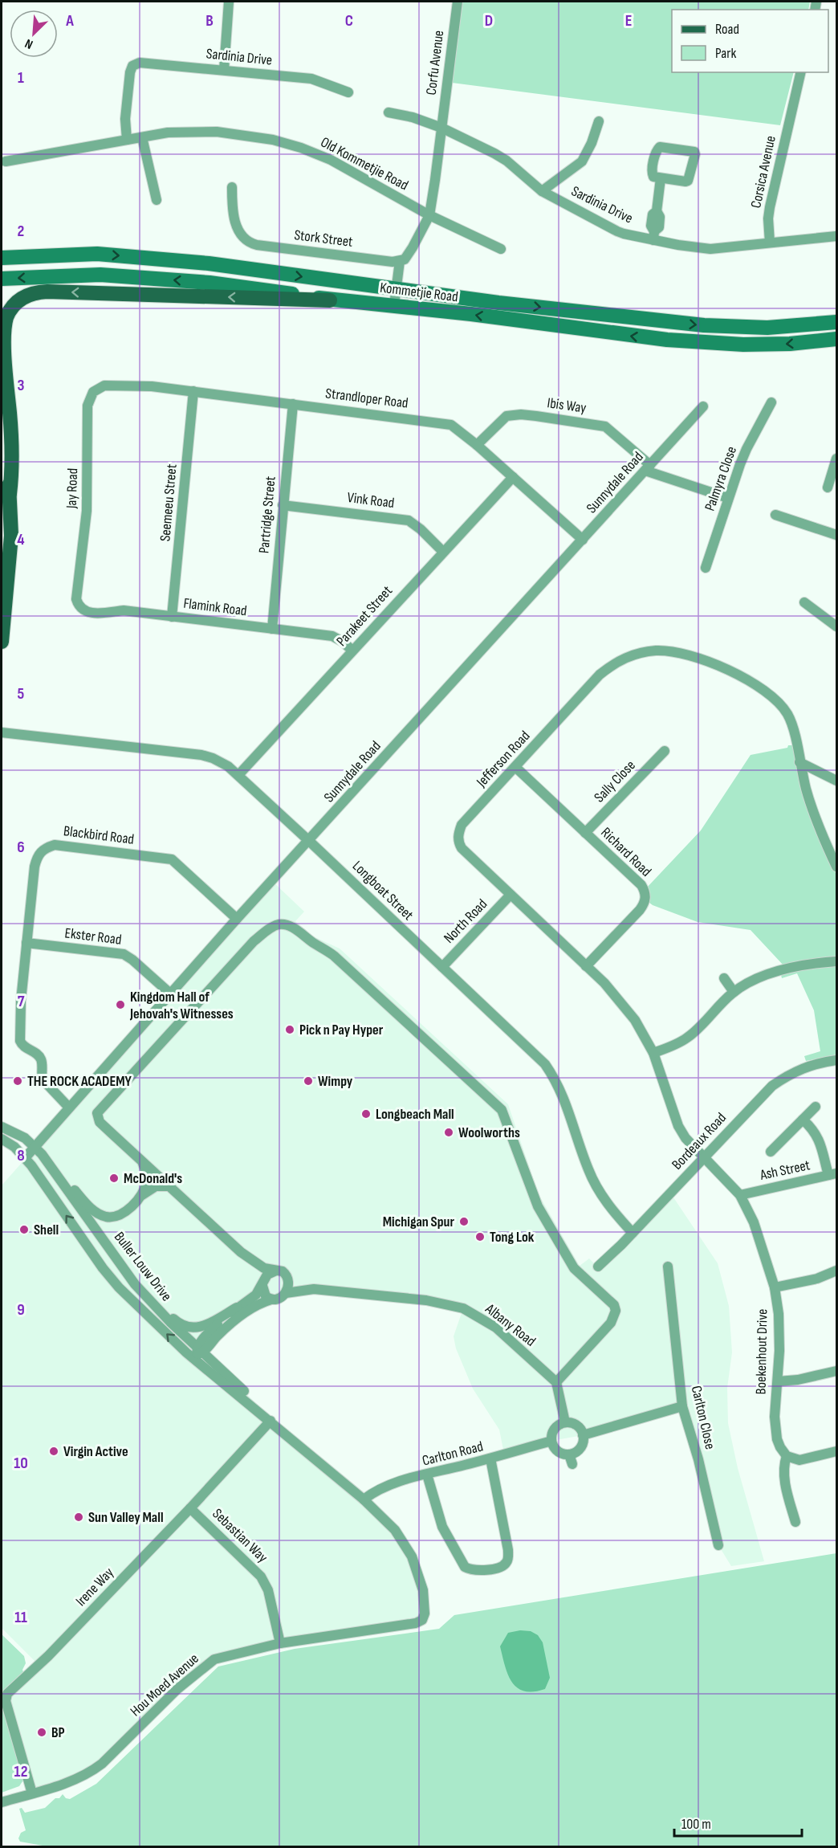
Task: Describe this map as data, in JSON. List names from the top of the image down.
{
  "streets": {
    "main road": ["Kommetjie Road"],
    "street": [
      "Sardinia Drive",
      "Corfu Avenue",
      "Old Kommetjie Road",
      "Corsica Avenue",
      "Stork Street",
      "Strandloper Road",
      "Ibis Way",
      "Palmyra Close",
      "Sunnydale Road",
      "Jay Road",
      "Vink Road",
      "Seemeeu Street",
      "Partridge Street",
      "Flamink Road",
      "Parakeet Street",
      "Jefferson Road",
      "Sally Close",
      "Blackbird Road",
      "Richard Road",
      "Longboat Street",
      "North Road",
      "Ekster Road",
      "Bordeaux Road",
      "Ash Street",
      "Buller Louw Drive",
      "Albany Road",
      "Boekenhout Drive",
      "Carlton Close",
      "Carlton Road",
      "Sebastian Way",
      "Irene Way",
      "Hou Moed Avenue"
    ]
  },
  "crossings": [
    ["Sardinia Drive", "Corfu Avenue"],
    ["Sardinia Drive", "Old Kommetjie Road"],
    ["Sardinia Drive", "Corsica Avenue"],
    ["Corfu Avenue", "Old Kommetjie Road"],
    ["Strandloper Road", "Ibis Way"],
    ["Strandloper Road", "Sunnydale Road"],
    ["Strandloper Road", "Jay Road"],
    ["Strandloper Road", "Seemeeu Street"],
    ["Strandloper Road", "Partridge Street"],
    ["Strandloper Road", "Parakeet Street"],
    ["Ibis Way", "Sunnydale Road"],
    ["Sunnydale Road", "Blackbird Road"],
    ["Sunnydale Road", "Longboat Street"],
    ["Sunnydale Road", "Ekster Road"],
    ["Sunnydale Road", "Buller Louw Drive"],
    ["Jay Road", "Flamink Road"],
    ["Vink Road", "Partridge Street"],
    ["Vink Road", "Parakeet Street"],
    ["Seemeeu Street", "Flamink Road"],
    ["Partridge Street", "Flamink Road"],
    ["Flamink Road", "Parakeet Street"],
    ["Parakeet Street", "Longboat Street"],
    ["Jefferson Road", "Richard Road"],
    ["Jefferson Road", "North Road"],
    ["Jefferson Road", "Bordeaux Road"],
    ["Jefferson Road", "Boekenhout Drive"],
    ["Sally Close", "Richard Road"],
    ["Blackbird Road", "Ekster Road"],
    ["Longboat Street", "North Road"],
    ["Longboat Street", "Bordeaux Road"],
    ["Bordeaux Road", "Boekenhout Drive"],
    ["Ash Street", "Boekenhout Drive"],
    ["Buller Louw Drive", "Carlton Road"],
    ["Buller Louw Drive", "Irene Way"],
    ["Buller Louw Drive", "Hou Moed Avenue"],
    ["Sebastian Way", "Irene Way"],
    ["Sebastian Way", "Hou Moed Avenue"],
    ["Irene Way", "Hou Moed Avenue"]
  ],
  "places": [
    "Kingdom Hall of Jehovah's Witnesses",
    "Pick n Pay Hyper",
    "THE ROCK ACADEMY",
    "Wimpy",
    "Longbeach Mall",
    "Woolworths",
    "McDonald's",
    "Michigan Spur",
    "Shell",
    "Tong Lok",
    "Virgin Active",
    "Sun Valley Mall",
    "BP"
  ],
  "legend": ["Road", "Park"],
  "scale_bar": "100 m",
  "north": "bottom left",
  "grid": {
    "columns": [
      "A",
      "B",
      "C",
      "D",
      "E"
    ],
    "rows": [
      "1",
      "2",
      "3",
      "4",
      "5",
      "6",
      "7",
      "8",
      "9",
      "10",
      "11",
      "12"
    ]
  }
}
